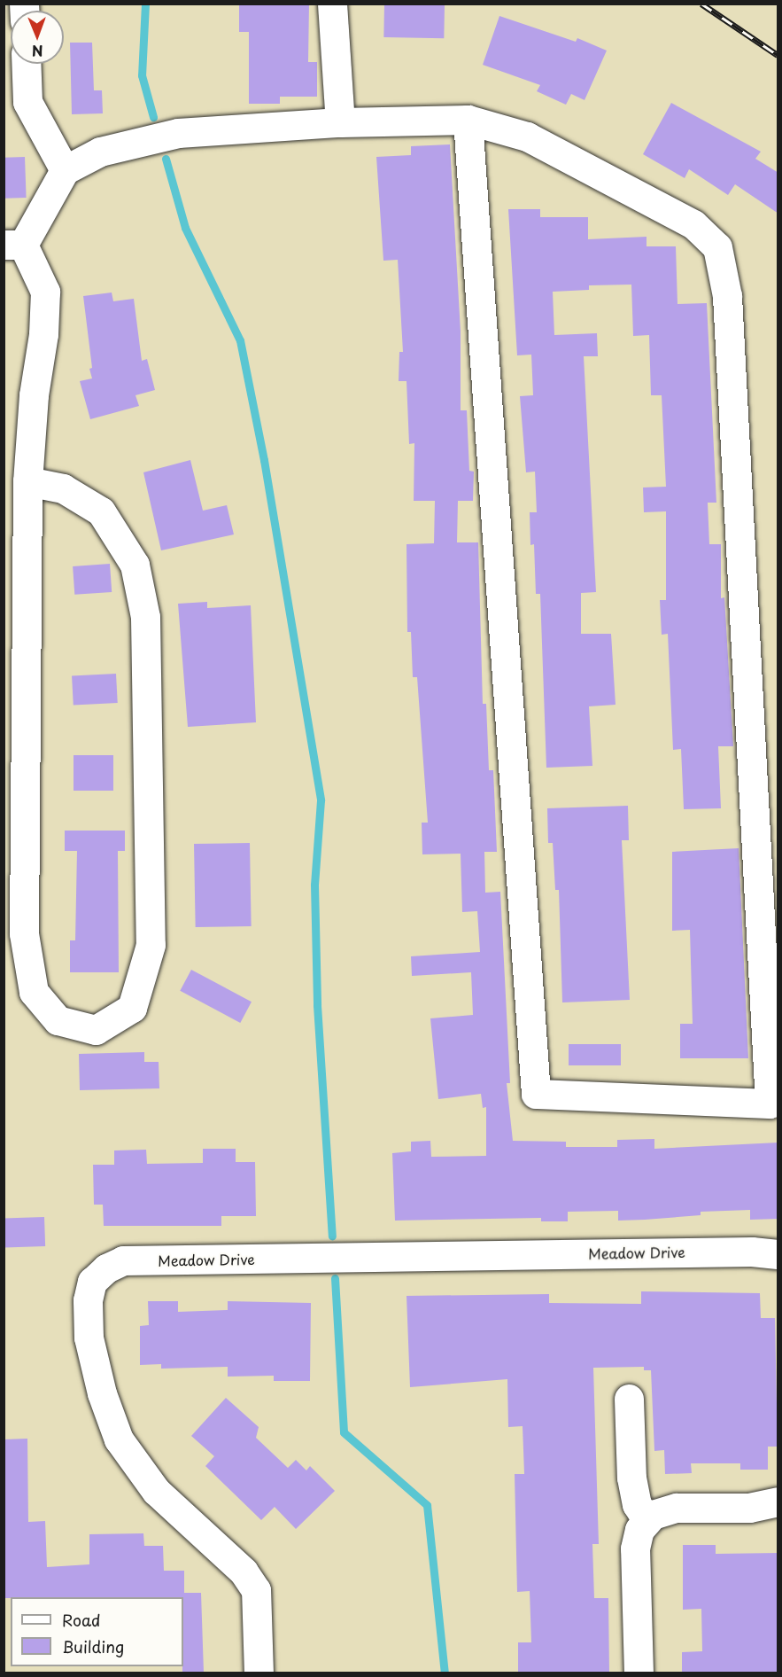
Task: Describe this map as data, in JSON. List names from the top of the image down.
{
  "streets": {
    "street": ["Meadow Drive"]
  },
  "legend": ["Road", "Building"],
  "north": "bottom"
}
